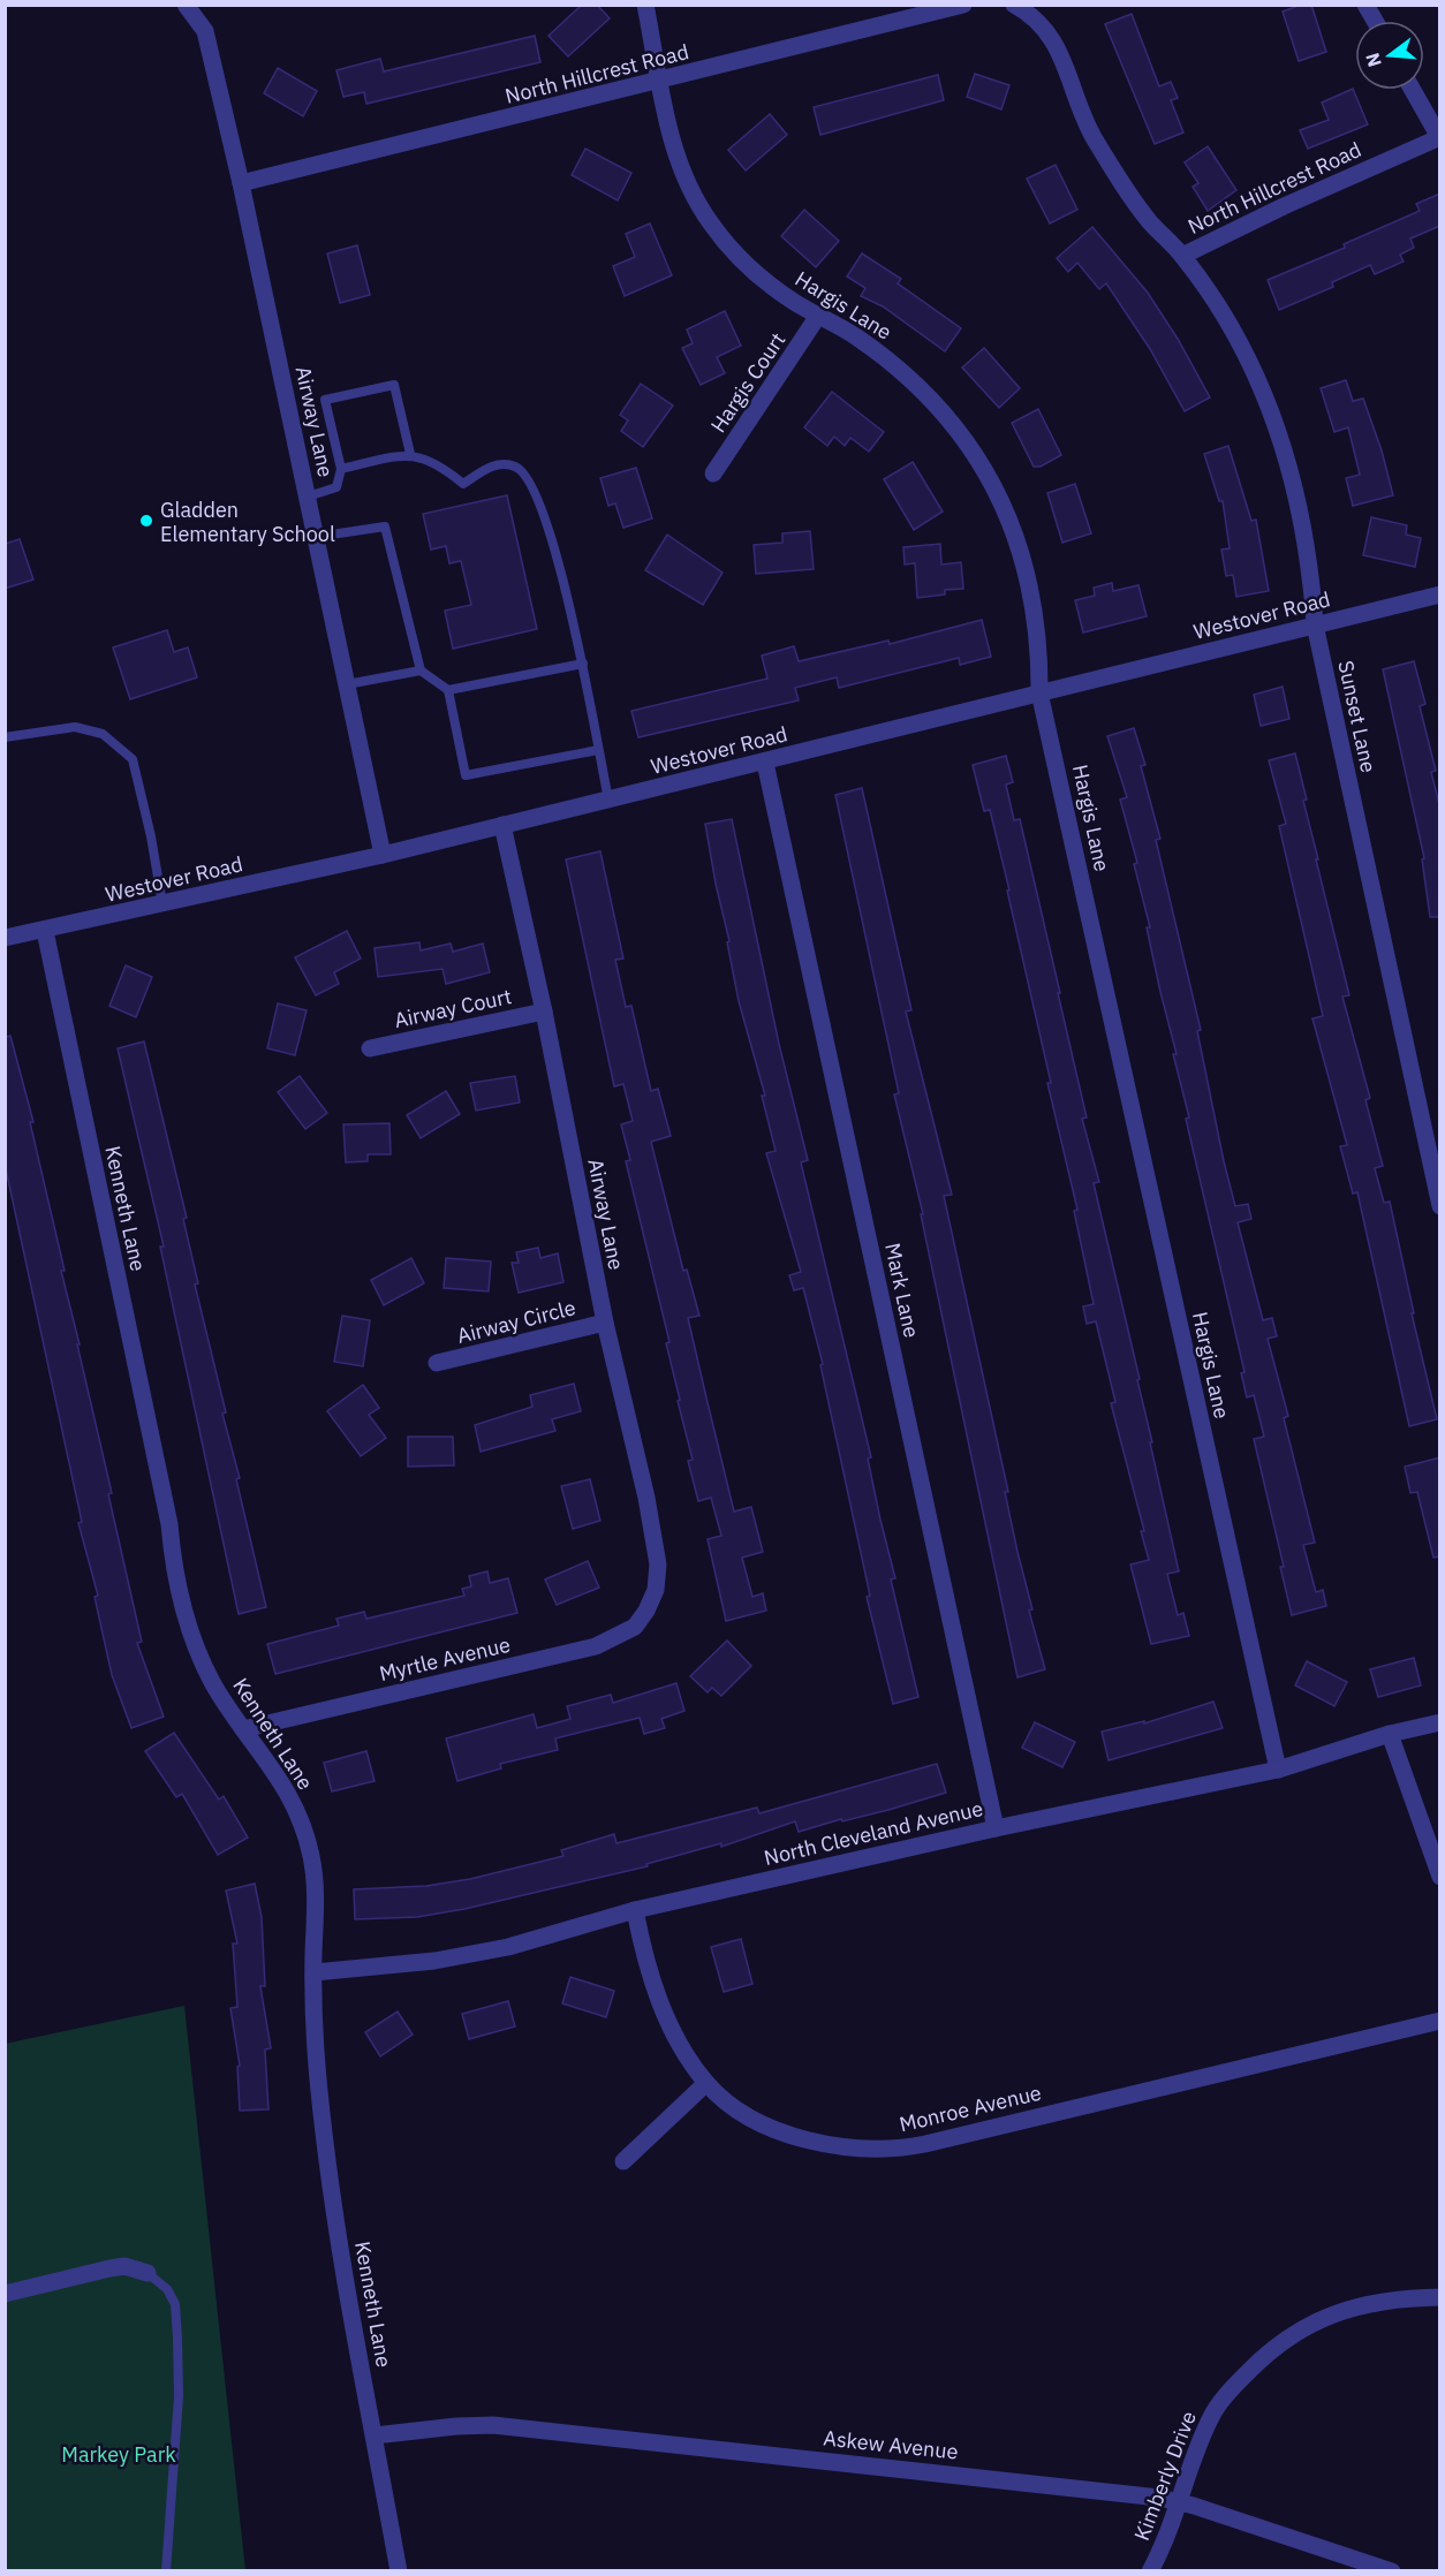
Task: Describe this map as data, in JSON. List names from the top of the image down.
{
  "streets": {
    "street": [
      "North Hillcrest Road",
      "Hargis Lane",
      "Hargis Court",
      "Airway Lane",
      "Westover Road",
      "Sunset Lane",
      "Airway Court",
      "Kenneth Lane",
      "Mark Lane",
      "Airway Circle",
      "Myrtle Avenue",
      "North Cleveland Avenue",
      "Monroe Avenue",
      "Askew Avenue",
      "Kimberly Drive"
    ]
  },
  "crossings": [
    ["North Hillcrest Road", "Hargis Lane"],
    ["North Hillcrest Road", "Airway Lane"],
    ["North Hillcrest Road", "Sunset Lane"],
    ["Hargis Lane", "Hargis Court"],
    ["Hargis Lane", "Westover Road"],
    ["Hargis Lane", "North Cleveland Avenue"],
    ["Airway Lane", "Westover Road"],
    ["Airway Lane", "Airway Court"],
    ["Airway Lane", "Airway Circle"],
    ["Airway Lane", "Myrtle Avenue"],
    ["Westover Road", "Sunset Lane"],
    ["Westover Road", "Kenneth Lane"],
    ["Westover Road", "Mark Lane"],
    ["Kenneth Lane", "Myrtle Avenue"],
    ["Kenneth Lane", "North Cleveland Avenue"],
    ["Kenneth Lane", "Askew Avenue"],
    ["Mark Lane", "North Cleveland Avenue"],
    ["North Cleveland Avenue", "Monroe Avenue"],
    ["Askew Avenue", "Kimberly Drive"]
  ],
  "parks": ["Markey Park"],
  "places": ["Gladden Elementary School"],
  "north": "left"
}
